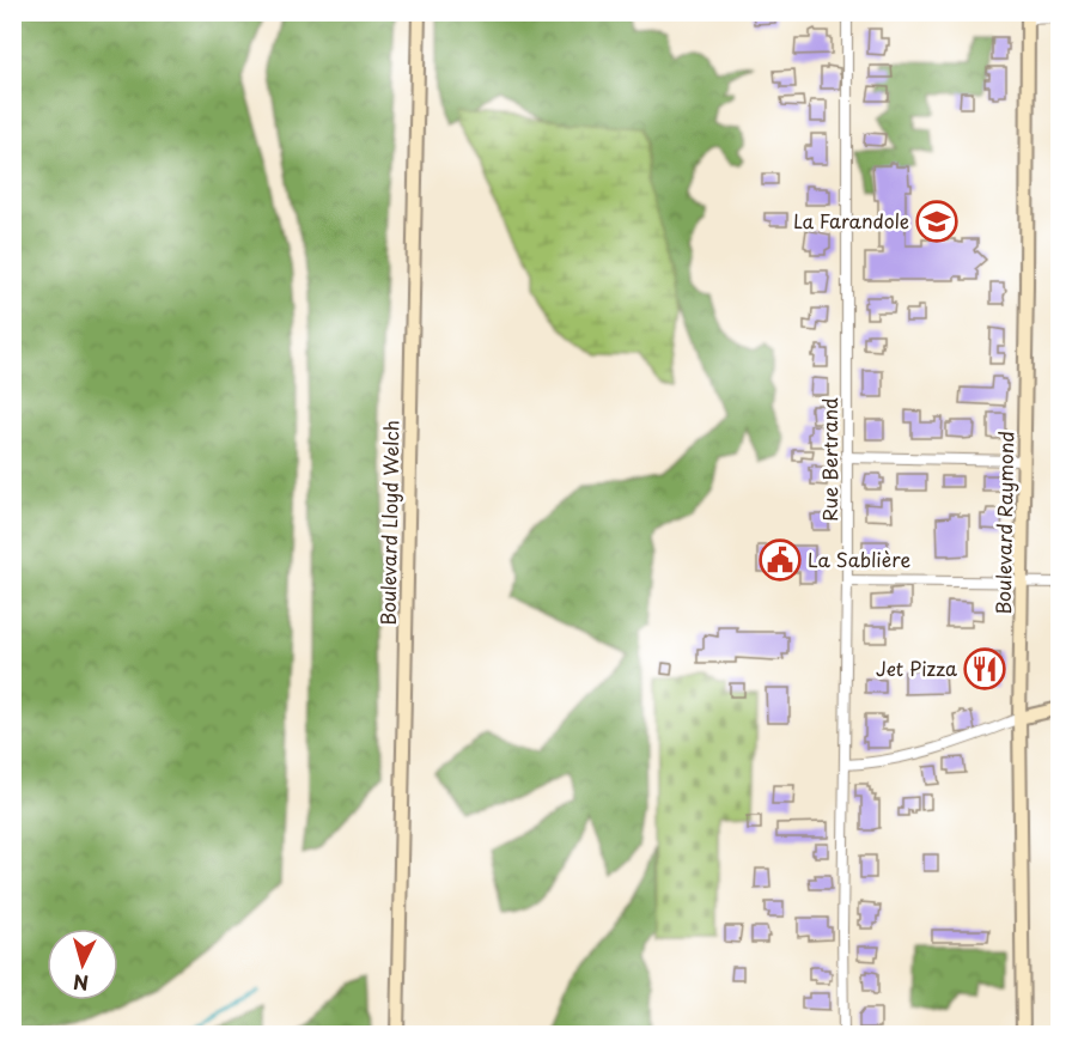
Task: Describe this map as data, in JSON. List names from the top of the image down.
{
  "streets": {
    "street": ["Rue Bertrand", "Boulevard Lloyd Welch", "Boulevard Raymond"]
  },
  "places": {
    "school or university": ["La Farandole"],
    "public building": ["La Sablière"],
    "restaurant": ["Jet Pizza"]
  },
  "north": "bottom"
}
